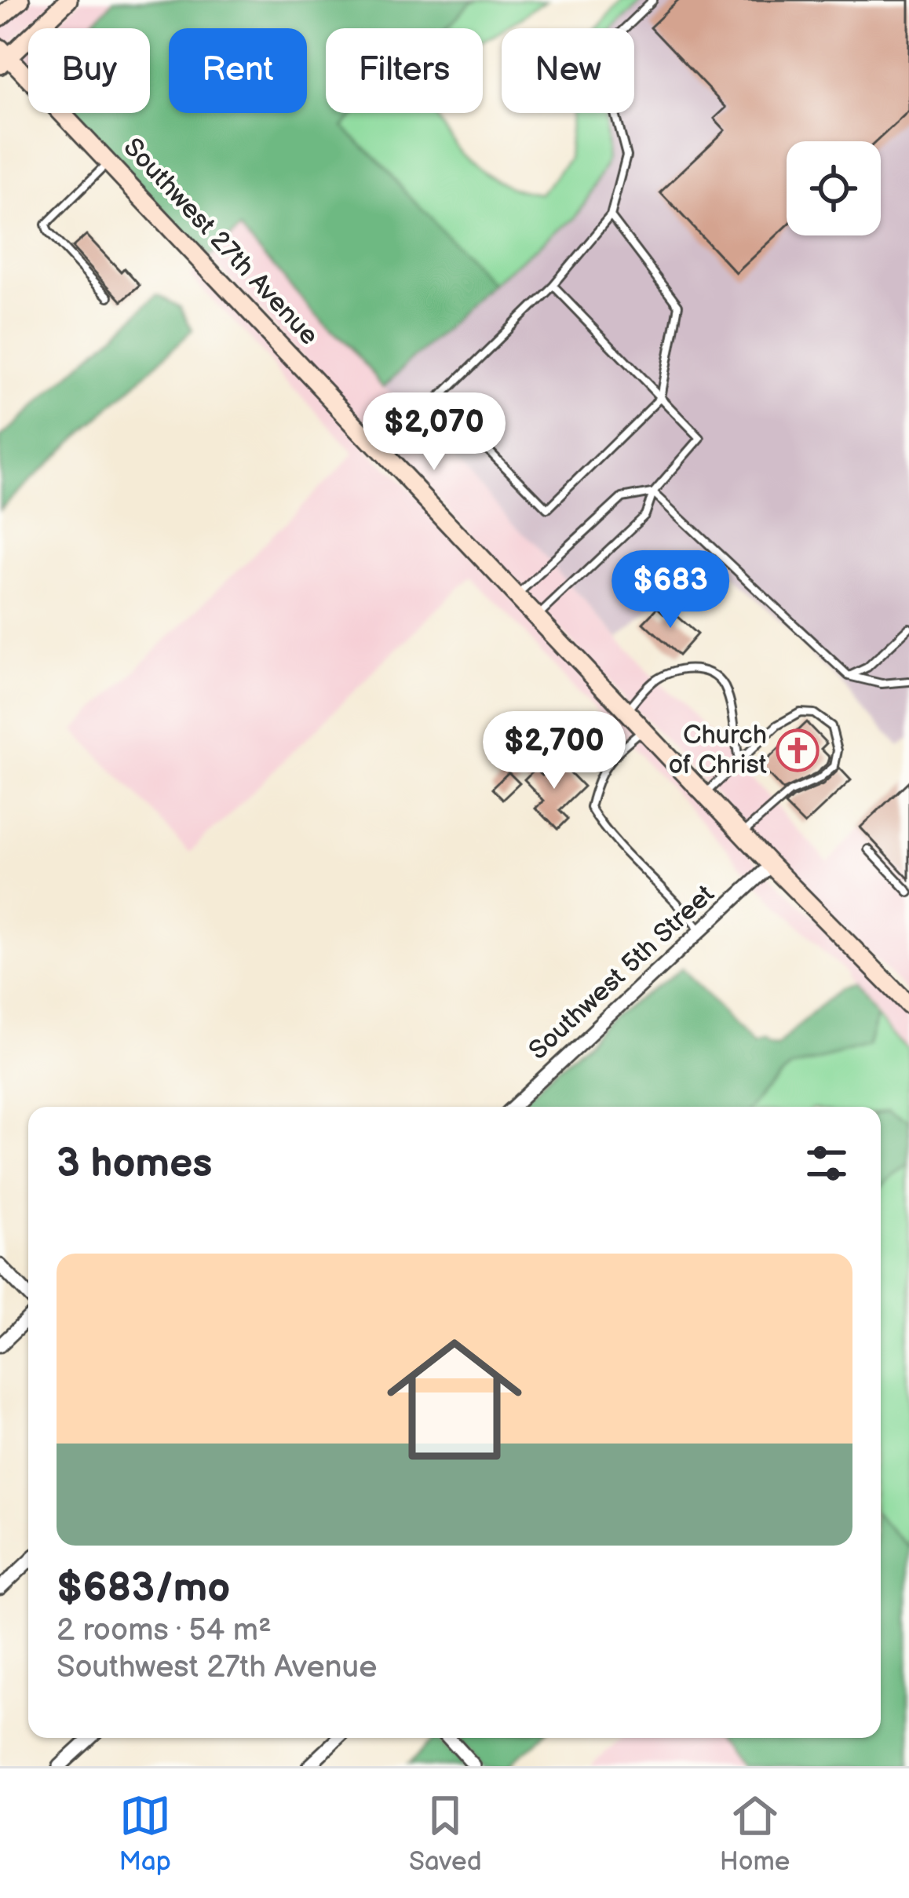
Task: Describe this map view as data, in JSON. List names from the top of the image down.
{
  "streets": {
    "main road": ["Southwest 27th Avenue"],
    "street": ["Southwest 5th Street"]
  },
  "crossings": [
    ["Southwest 27th Avenue", "Southwest 5th Street"]
  ],
  "places": {
    "church": ["Church of Christ"]
  },
  "page": {
    "chip": [
      "Buy",
      "Rent",
      "Filters",
      "New"
    ],
    "price": ["$2,070", "$683", "$2,700"],
    "heading": "3 homes",
    "list": [
      {
        "name": "$683/mo",
        "note": "2 rooms · 54 m² · Southwest 27th Avenue"
      }
    ],
    "tabs": ["Map", "Saved", "Home"]
  }
}
